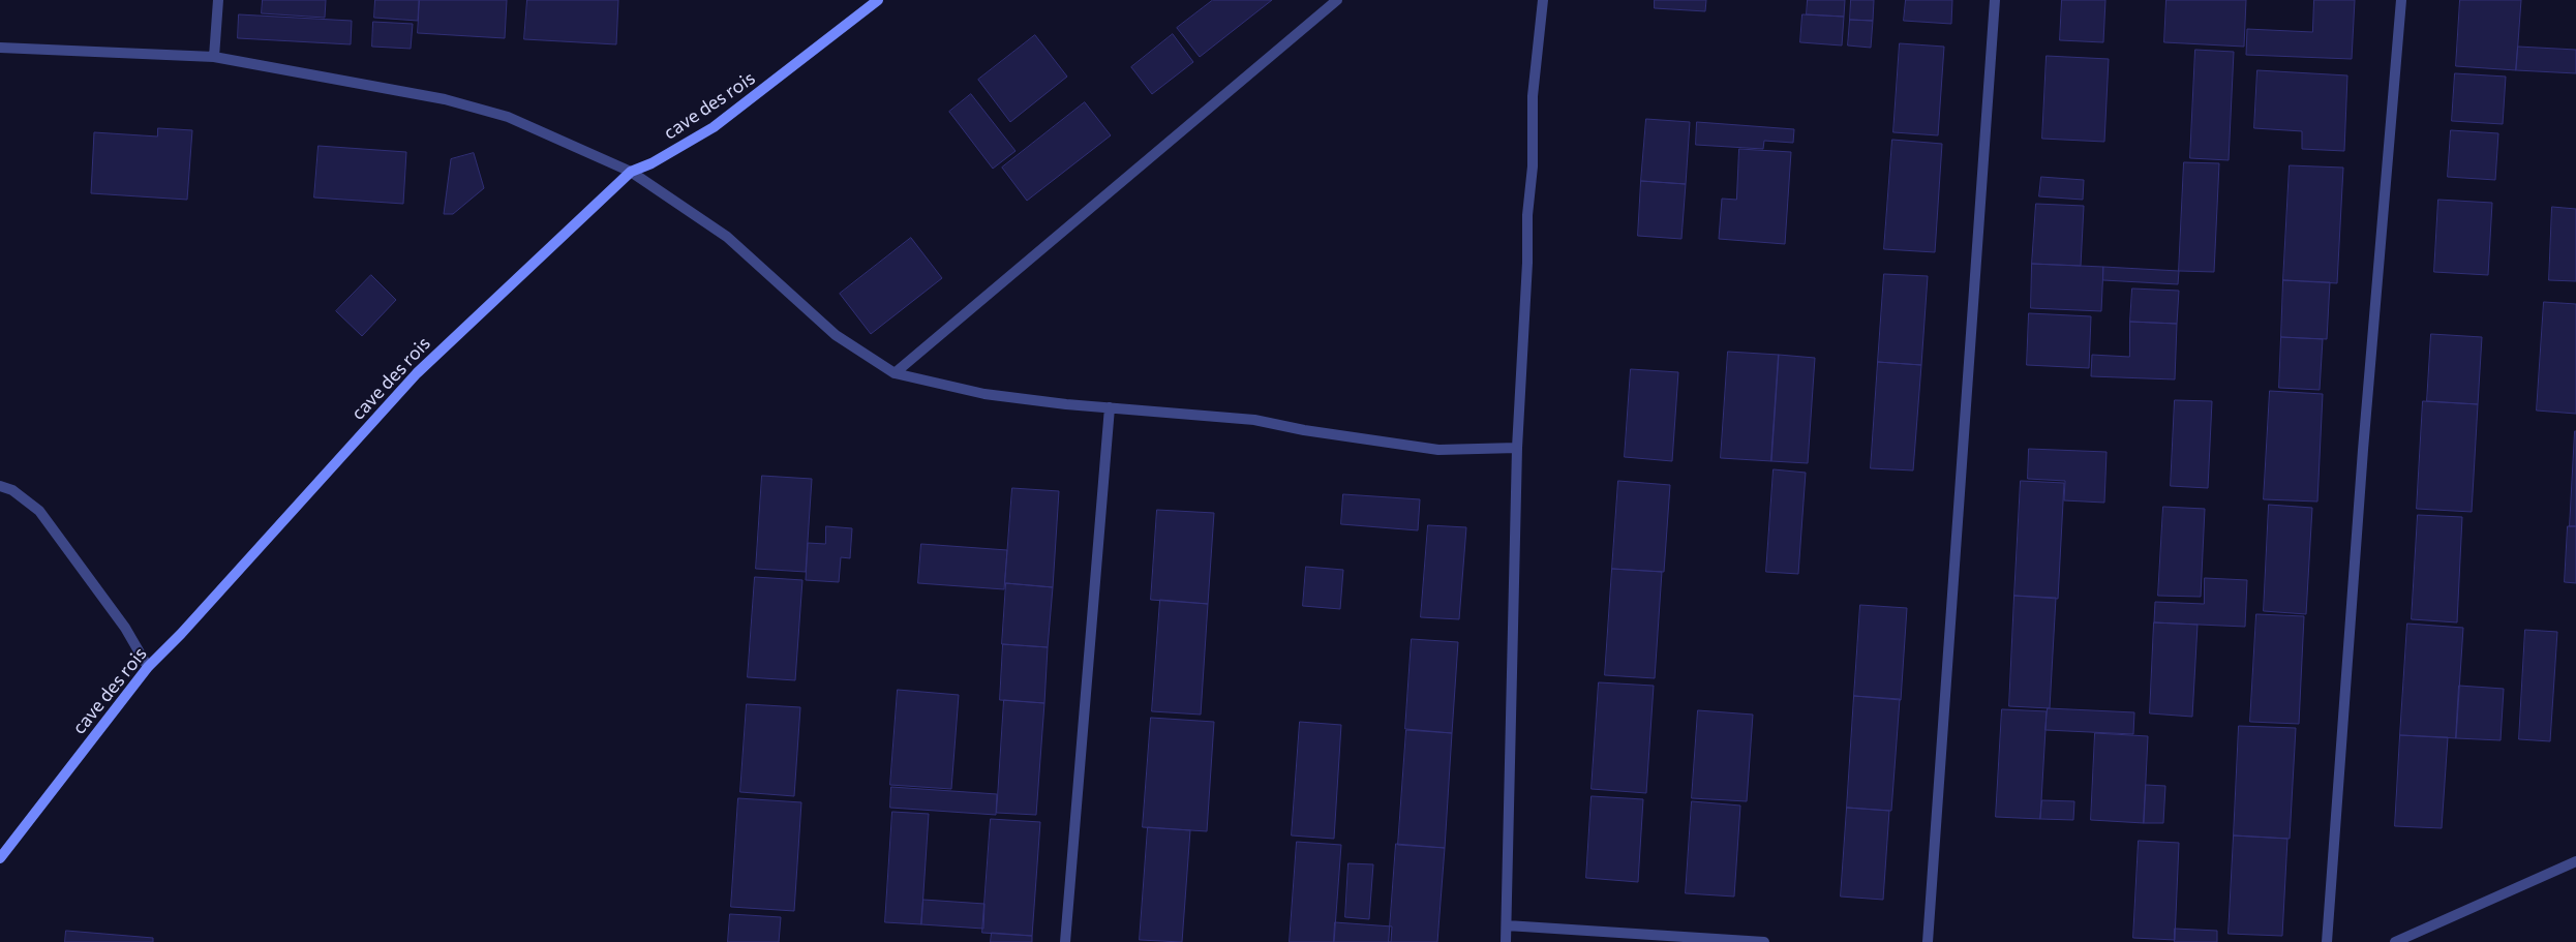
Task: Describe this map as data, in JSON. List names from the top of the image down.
{
  "streets": {
    "street": ["cave des rois"]
  }
}
